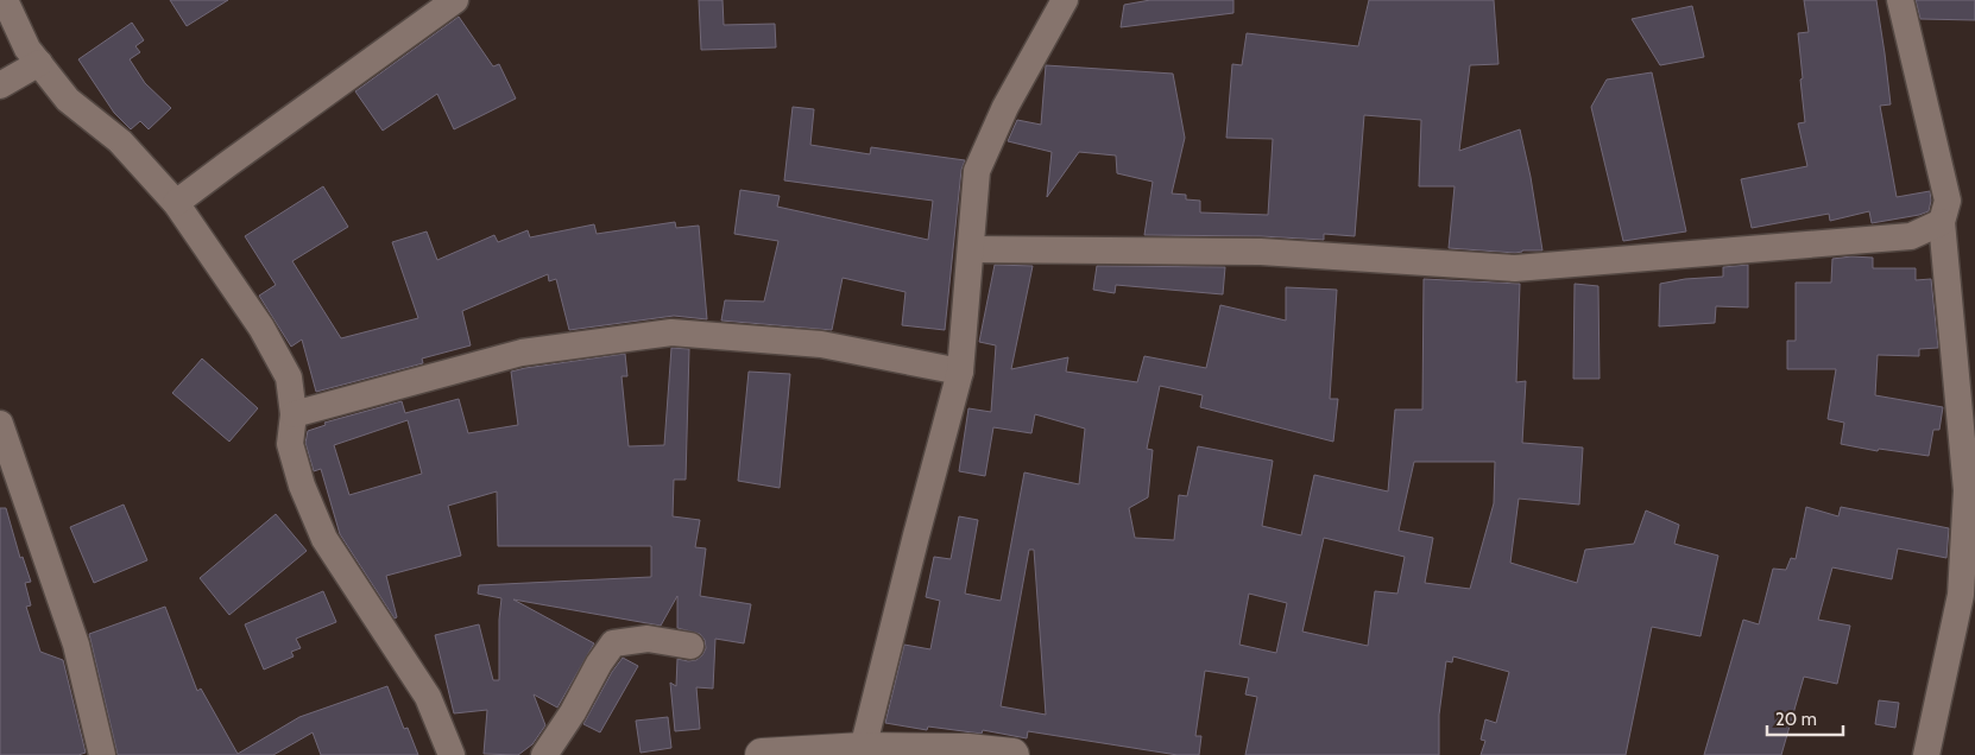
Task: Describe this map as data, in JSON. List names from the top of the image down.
{
  "scale_bar": "20 m"
}
